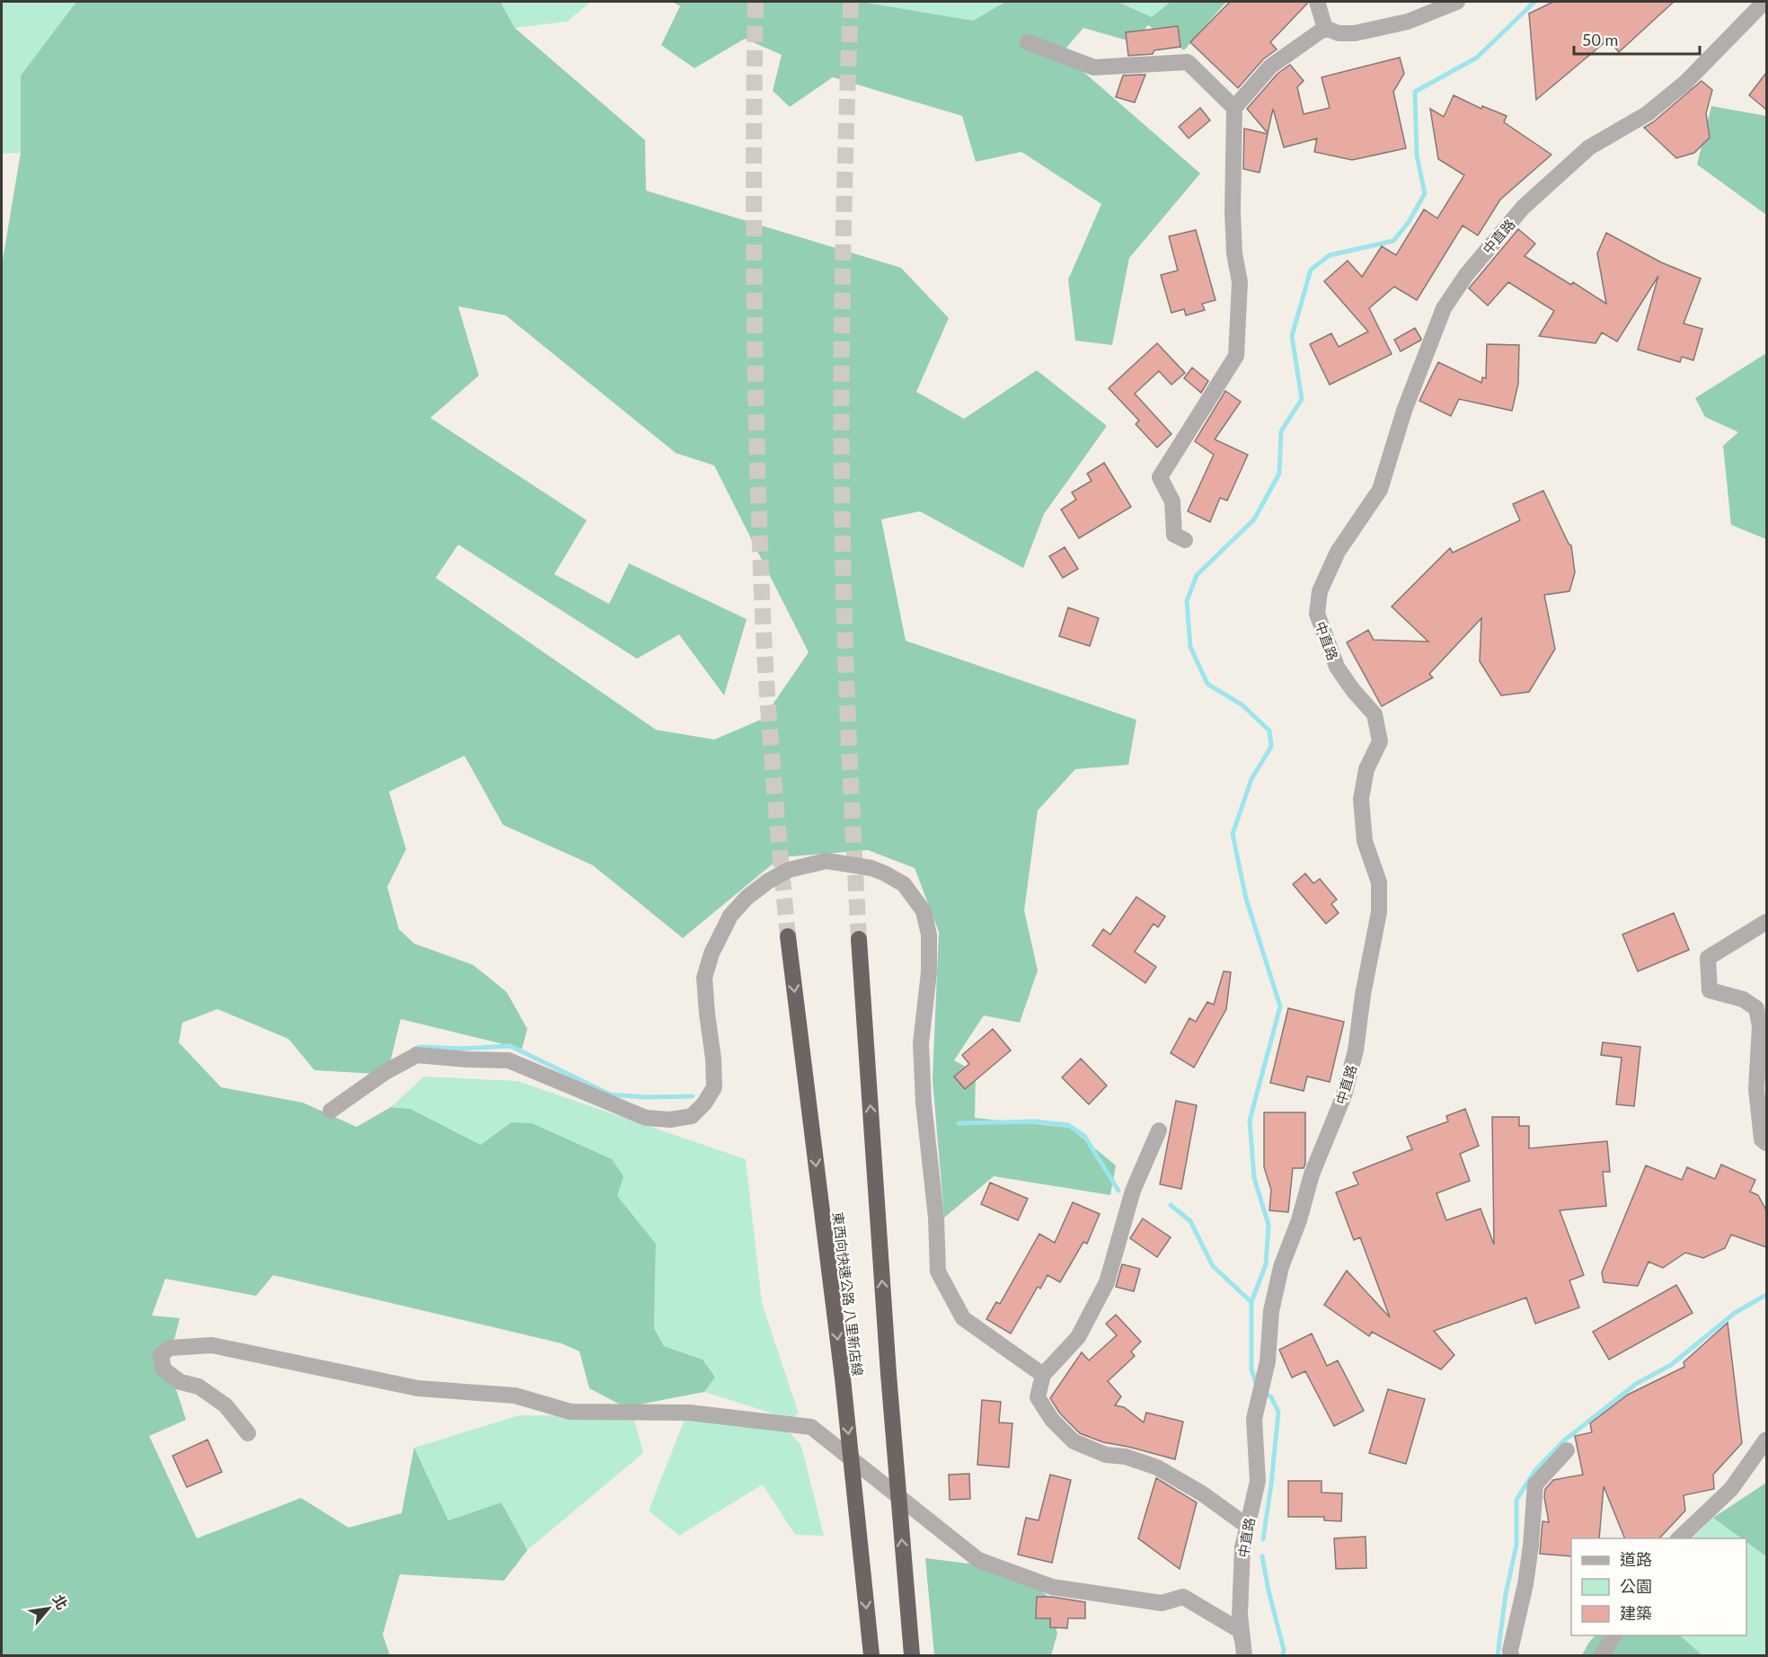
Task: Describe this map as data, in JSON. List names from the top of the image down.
{
  "streets": {
    "highway": ["東西向快速公路 八里新店線"],
    "street": ["中直路"]
  },
  "legend": ["道路", "公園", "建築"],
  "scale_bar": "50 m",
  "north": "top right"
}
